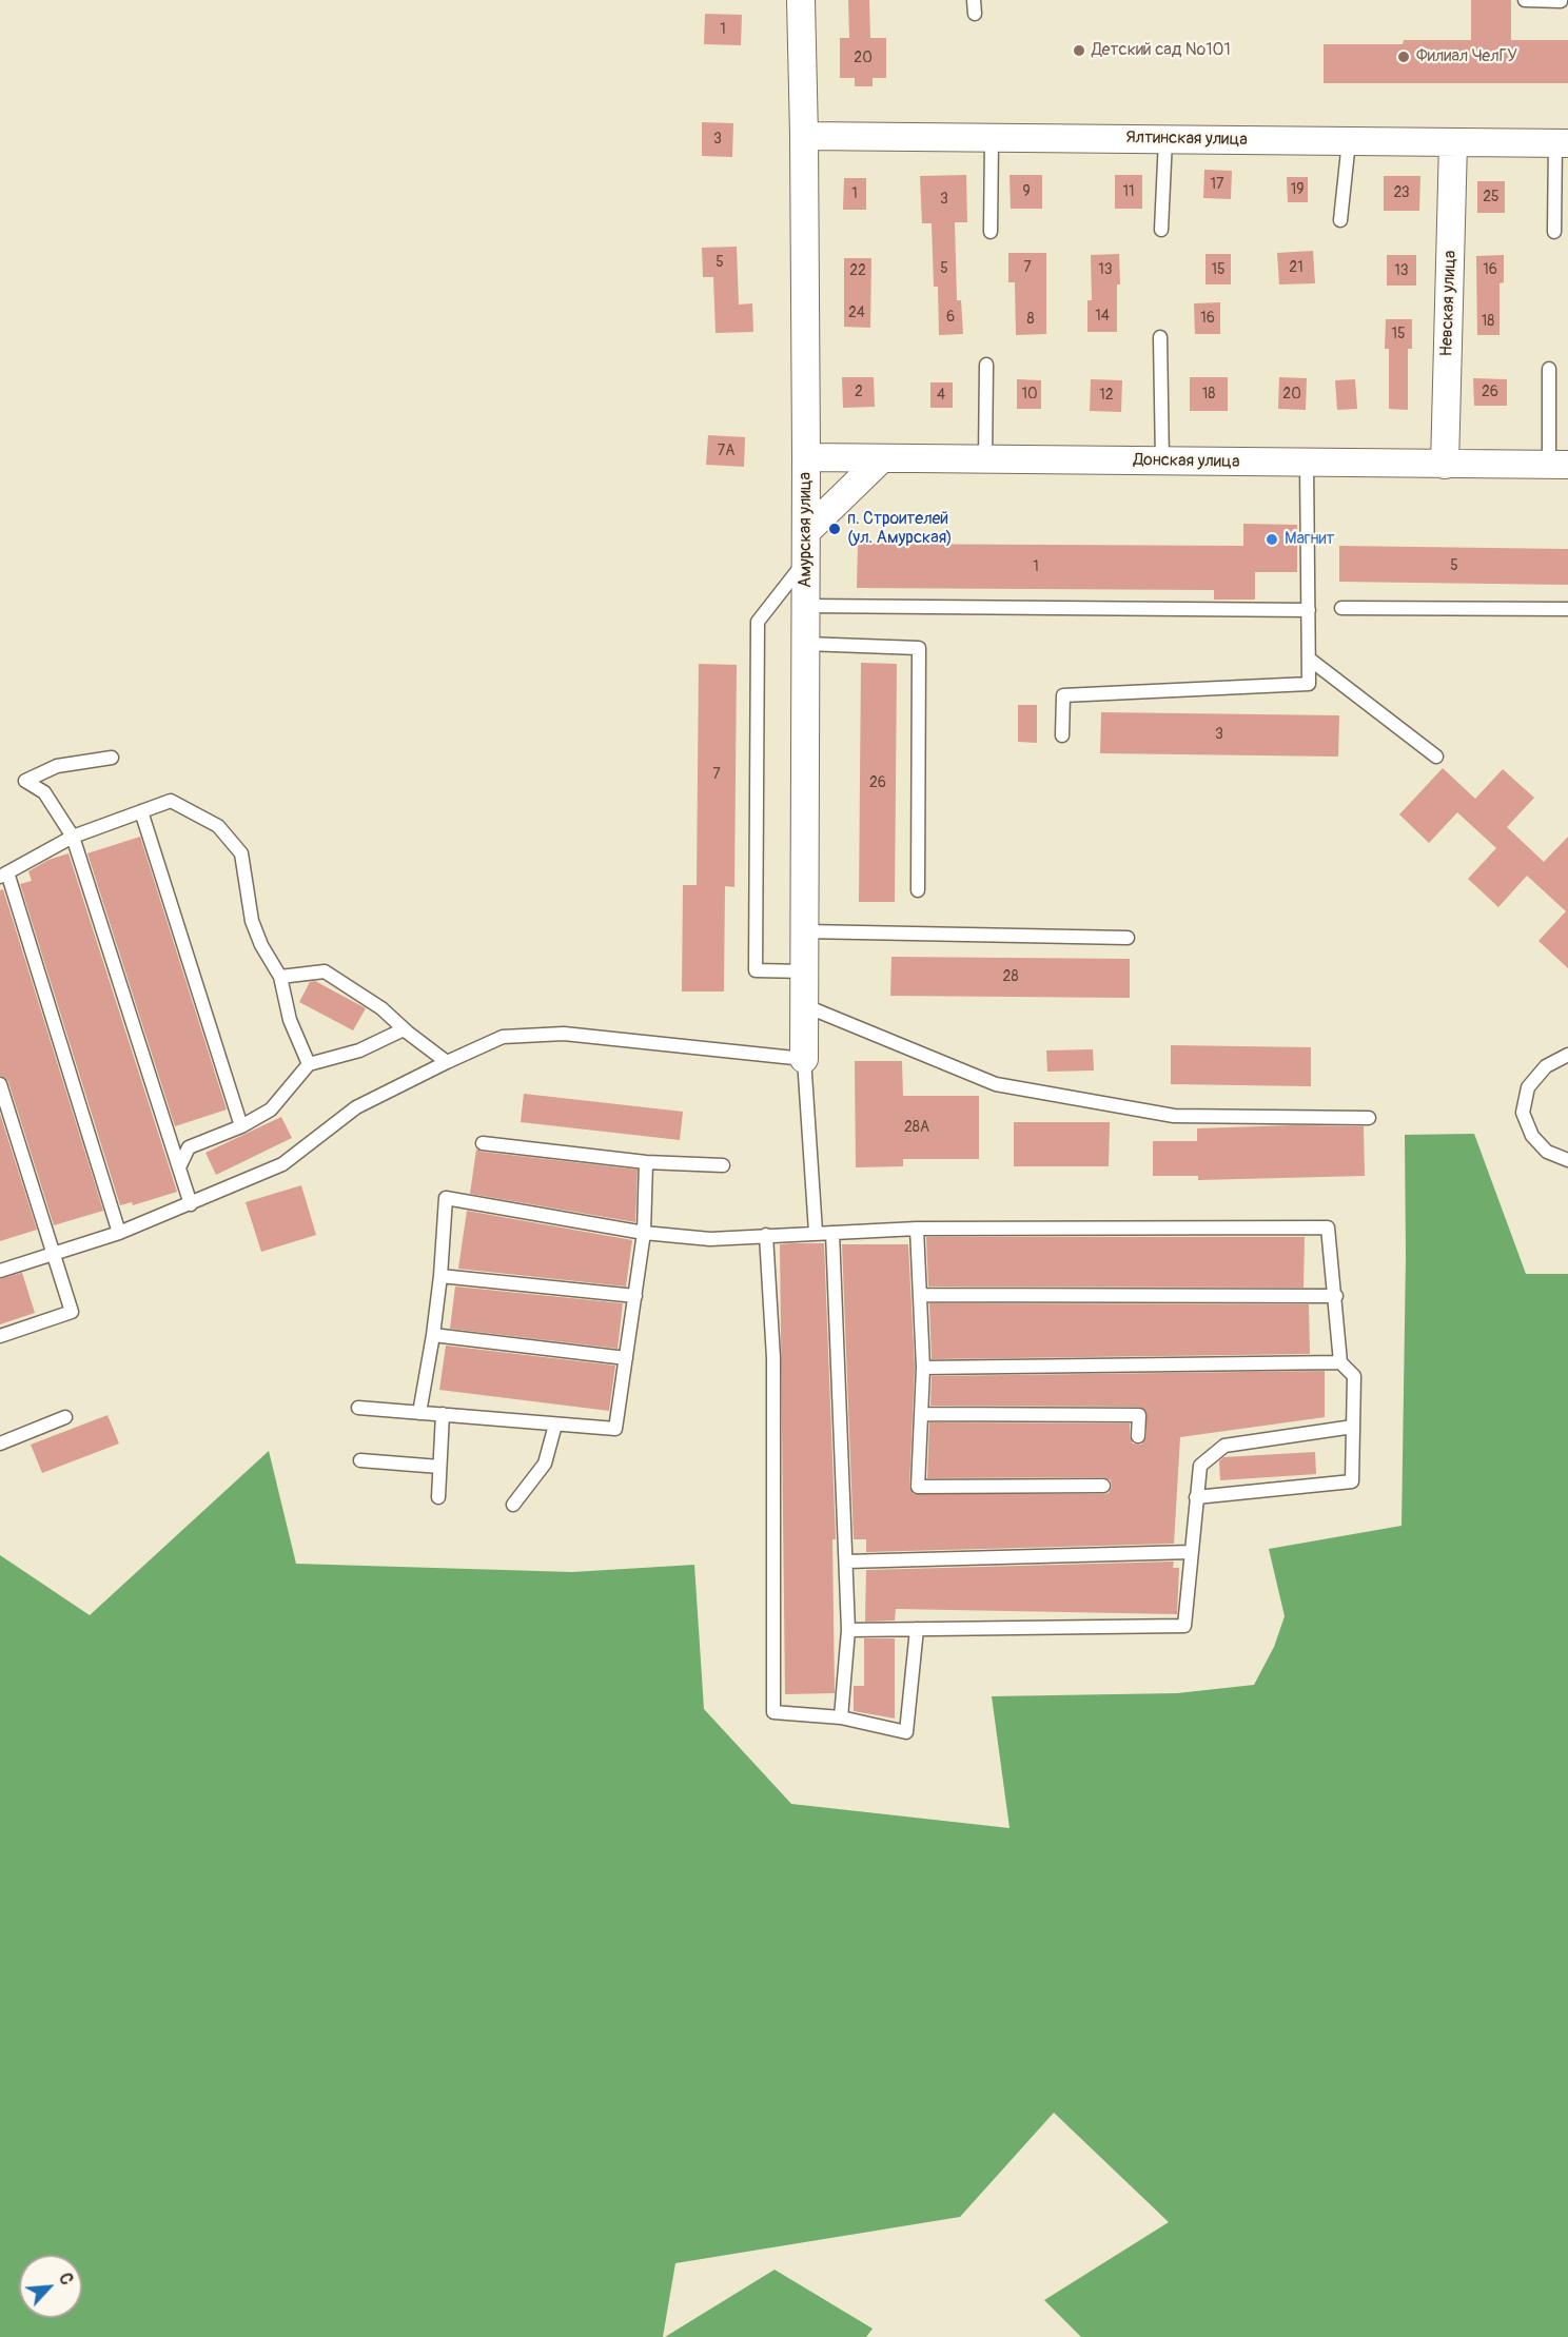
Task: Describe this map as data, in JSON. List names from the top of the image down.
{
  "streets": {
    "street": [
      "Ялтинская улица",
      "Невская улица",
      "Донская улица",
      "Амурская улица"
    ]
  },
  "crossings": [
    ["Ялтинская улица", "Невская улица"],
    ["Ялтинская улица", "Амурская улица"],
    ["Невская улица", "Донская улица"],
    ["Донская улица", "Амурская улица"]
  ],
  "places": [
    "Детский сад №101",
    "Филиал ЧелГУ",
    "п. Строителей (ул. Амурская)",
    "Магнит"
  ],
  "house_numbers": [
    "1",
    "20",
    "3",
    "17",
    "19",
    "9",
    "11",
    "23",
    "1",
    "25",
    "3",
    "5",
    "7",
    "21",
    "5",
    "13",
    "15",
    "16",
    "22",
    "13",
    "24",
    "14",
    "6",
    "16",
    "8",
    "18",
    "15",
    "2",
    "26",
    "10",
    "18",
    "20",
    "4",
    "12",
    "7А",
    "5",
    "1",
    "3",
    "7",
    "26",
    "28",
    "28А"
  ],
  "north": "top right"
}
